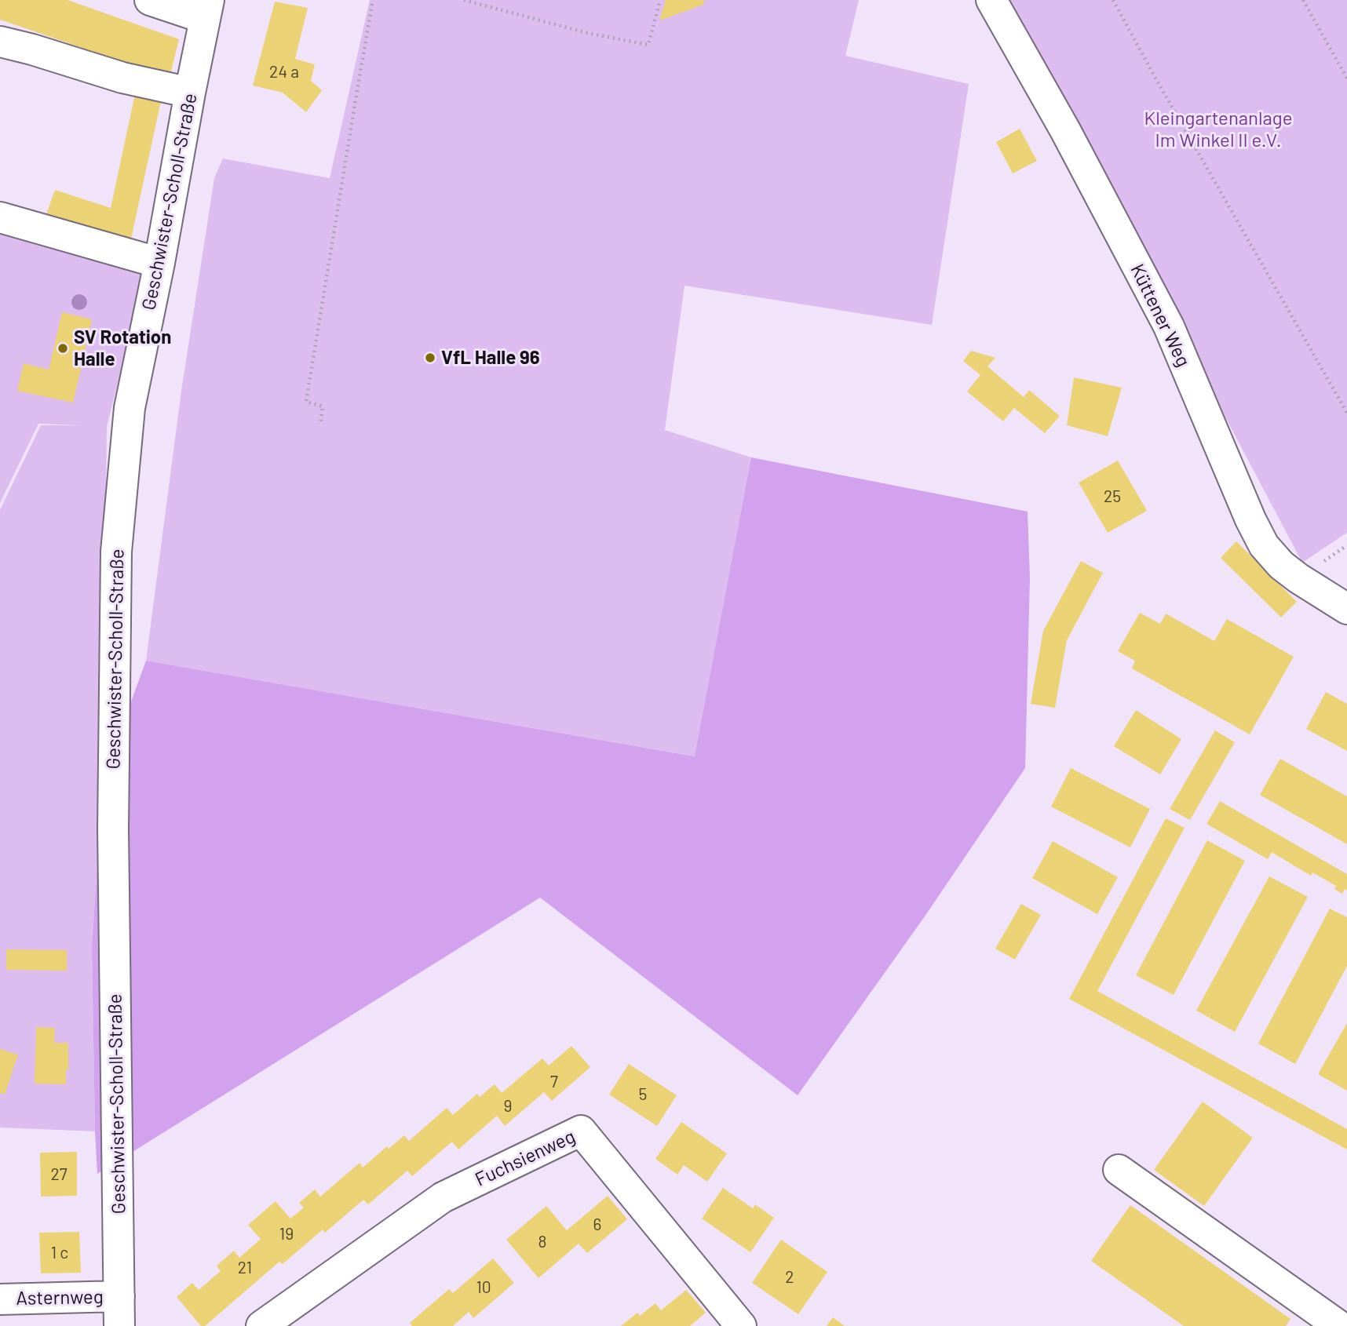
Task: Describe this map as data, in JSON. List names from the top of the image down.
{
  "streets": {
    "street": [
      "Geschwister-Scholl-Straße",
      "Küttener Weg",
      "Fuchsienweg",
      "Asternweg"
    ]
  },
  "crossings": [
    ["Geschwister-Scholl-Straße", "Asternweg"]
  ],
  "parks": ["Kleingartenanlage Im Winkel II e.V."],
  "places": ["SV Rotation Halle", "VfL Halle 96"],
  "house_numbers": [
    "24 a",
    "25",
    "7",
    "5",
    "9",
    "27",
    "6",
    "19",
    "8",
    "1 c",
    "21",
    "2",
    "10"
  ]
}
